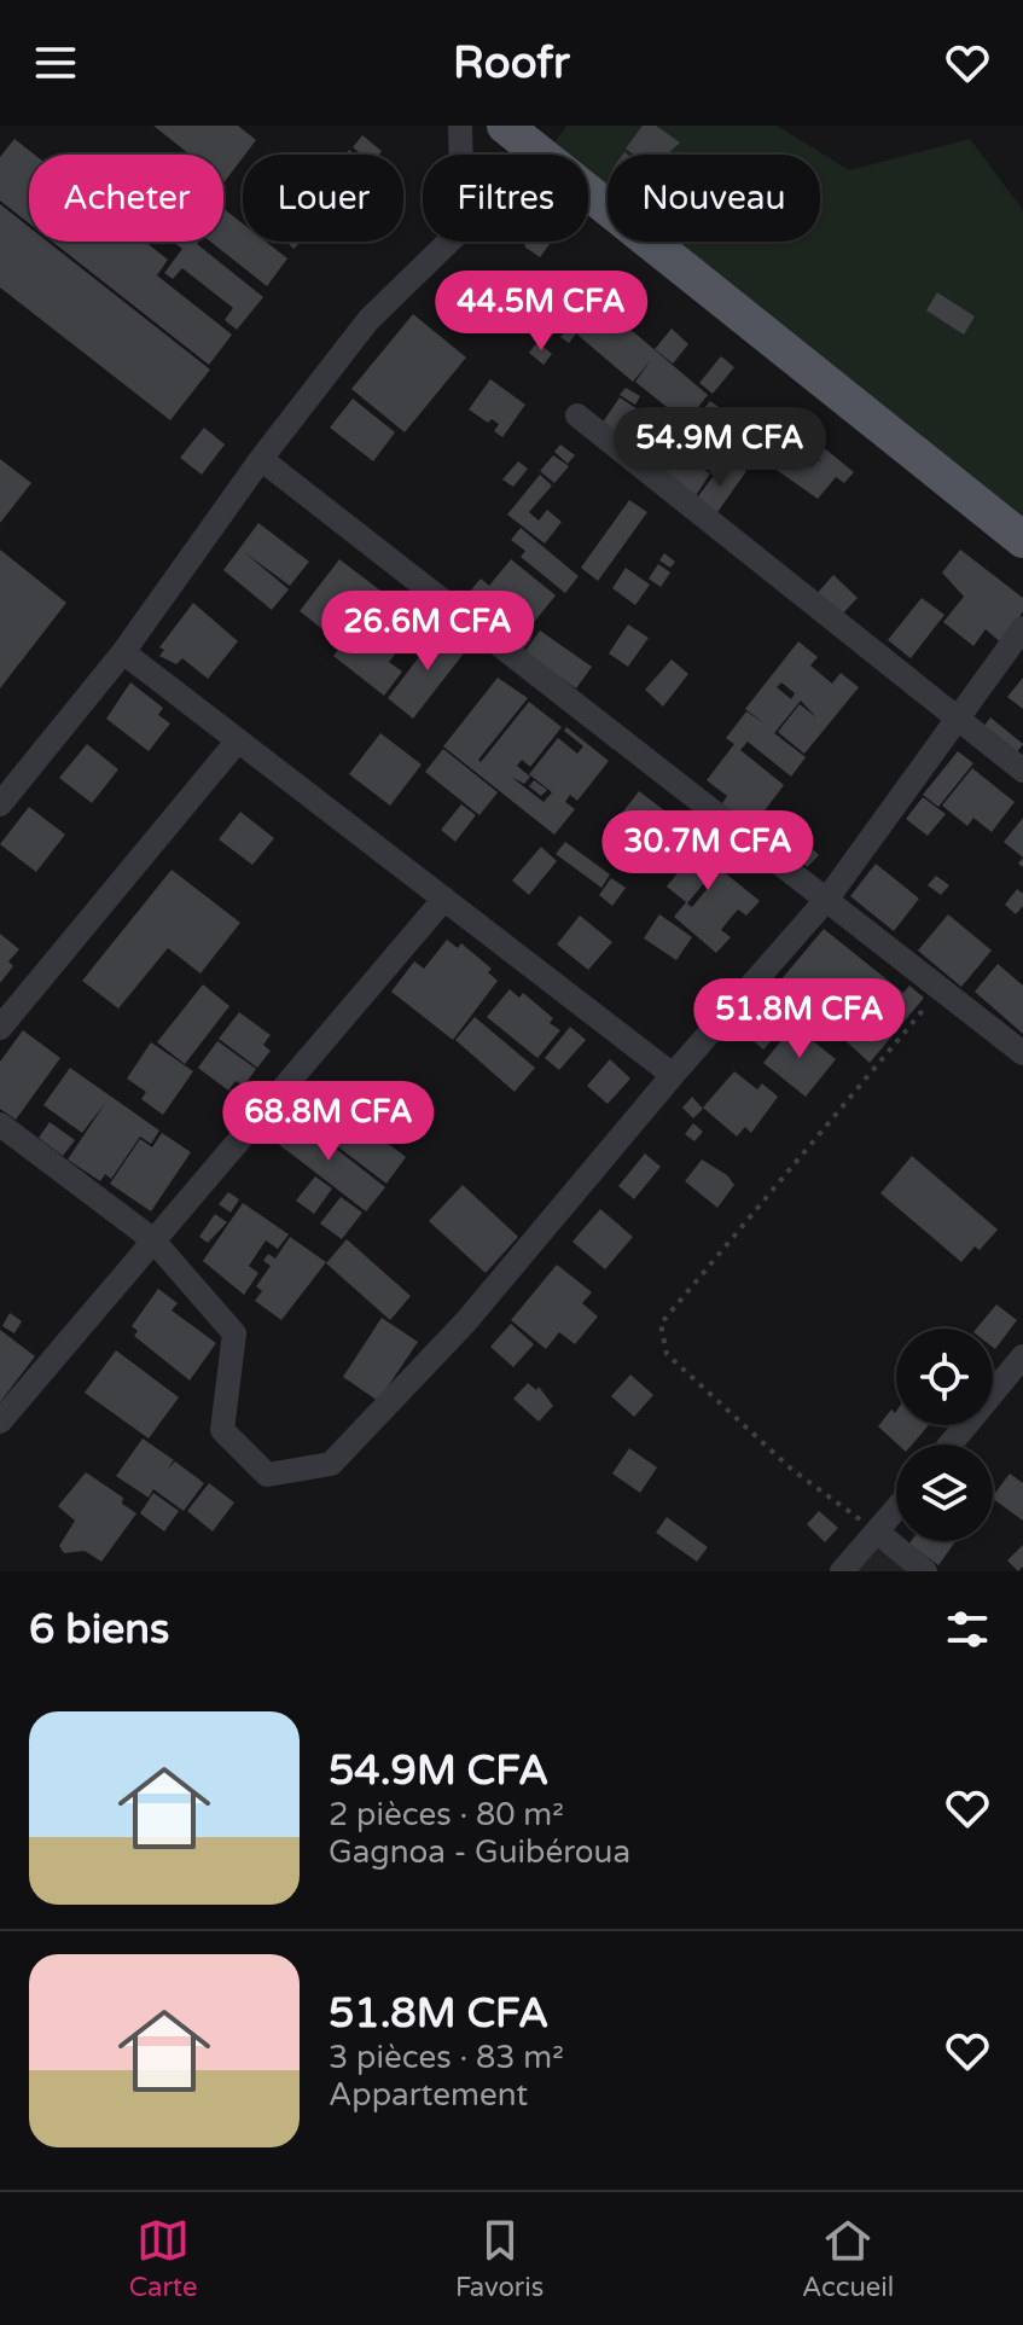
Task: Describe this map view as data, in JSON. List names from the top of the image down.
{
  "page": {
    "header": "Roofr",
    "chip": [
      "Acheter",
      "Louer",
      "Filtres",
      "Nouveau"
    ],
    "price": [
      "44.5M CFA",
      "54.9M CFA",
      "26.6M CFA",
      "30.7M CFA",
      "51.8M CFA",
      "68.8M CFA"
    ],
    "heading": "6 biens",
    "list": [
      {
        "name": "54.9M CFA",
        "note": "2 pièces · 80 m² · Gagnoa - Guibéroua"
      },
      {
        "name": "51.8M CFA",
        "note": "3 pièces · 83 m² · Appartement"
      }
    ],
    "tabs": ["Carte", "Favoris", "Accueil"]
  }
}
